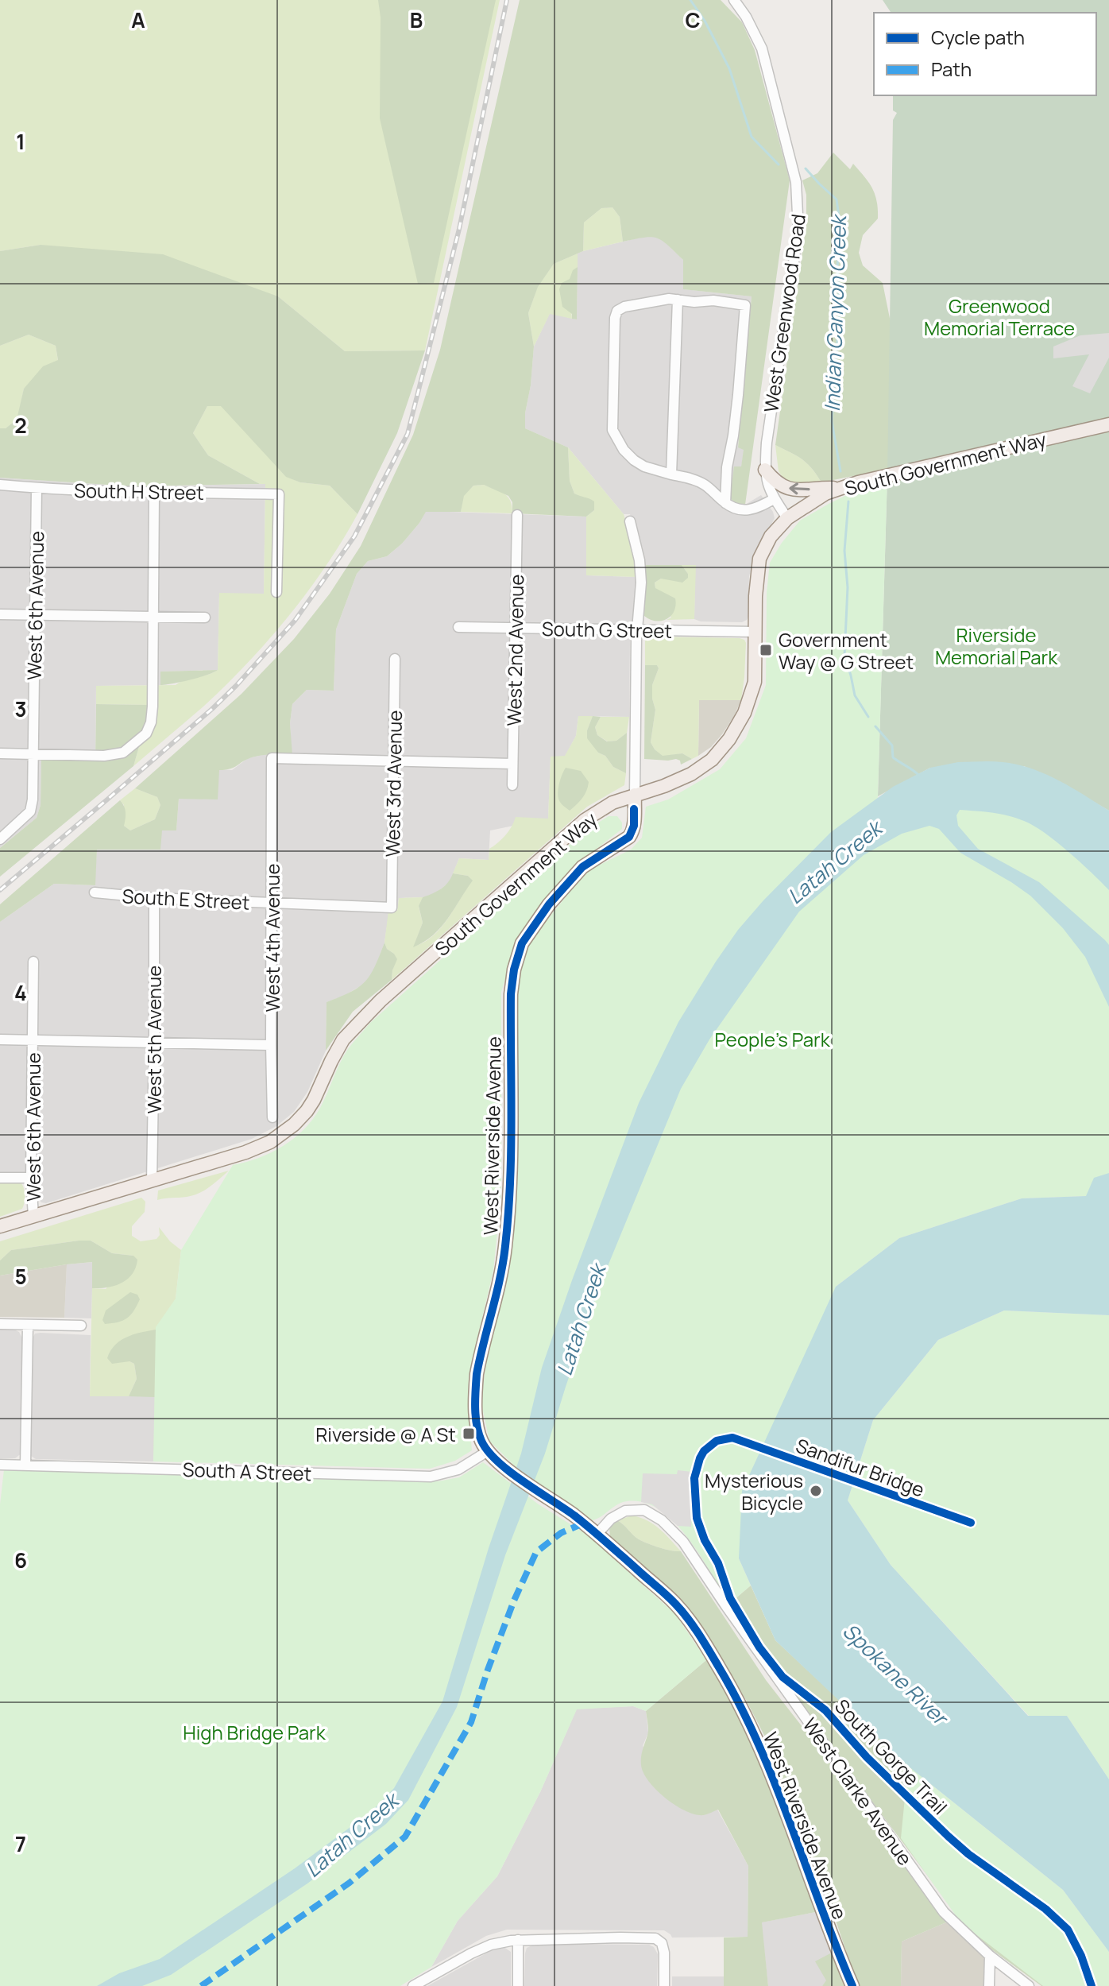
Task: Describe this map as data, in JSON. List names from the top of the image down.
{
  "streets": {
    "main road": ["South Government Way", "West Riverside Avenue"],
    "street": [
      "West Greenwood Road",
      "South H Street",
      "West 6th Avenue",
      "South G Street",
      "West 2nd Avenue",
      "West 3rd Avenue",
      "South E Street",
      "West 4th Avenue",
      "West 5th Avenue",
      "South A Street",
      "West Clarke Avenue"
    ],
    "cycle path": ["Sandifur Bridge"]
  },
  "crossings": [
    ["West Greenwood Road", "South Government Way"],
    ["South Government Way", "West 6th Avenue"],
    ["South Government Way", "South G Street"],
    ["South Government Way", "West 5th Avenue"],
    ["South Government Way", "West Riverside Avenue"],
    ["South H Street", "West 6th Avenue"],
    ["South G Street", "West 2nd Avenue"],
    ["West 3rd Avenue", "South E Street"],
    ["West 3rd Avenue", "West 4th Avenue"],
    ["South E Street", "West 4th Avenue"],
    ["South E Street", "West 5th Avenue"],
    ["West Riverside Avenue", "South A Street"],
    ["West Riverside Avenue", "West Clarke Avenue"]
  ],
  "water": ["Indian Canyon Creek", "Latah Creek", "Spokane River"],
  "parks": [
    "Greenwood Memorial Terrace",
    "Riverside Memorial Park",
    "People's Park",
    "High Bridge Park"
  ],
  "places": {
    "transit": ["Government Way @ G Street", "Riverside @ A St"],
    "other": ["Mysterious Bicycle"]
  },
  "legend": ["Cycle path", "Path"],
  "grid": {
    "columns": ["A", "B", "C"],
    "rows": [
      "1",
      "2",
      "3",
      "4",
      "5",
      "6",
      "7"
    ]
  }
}
